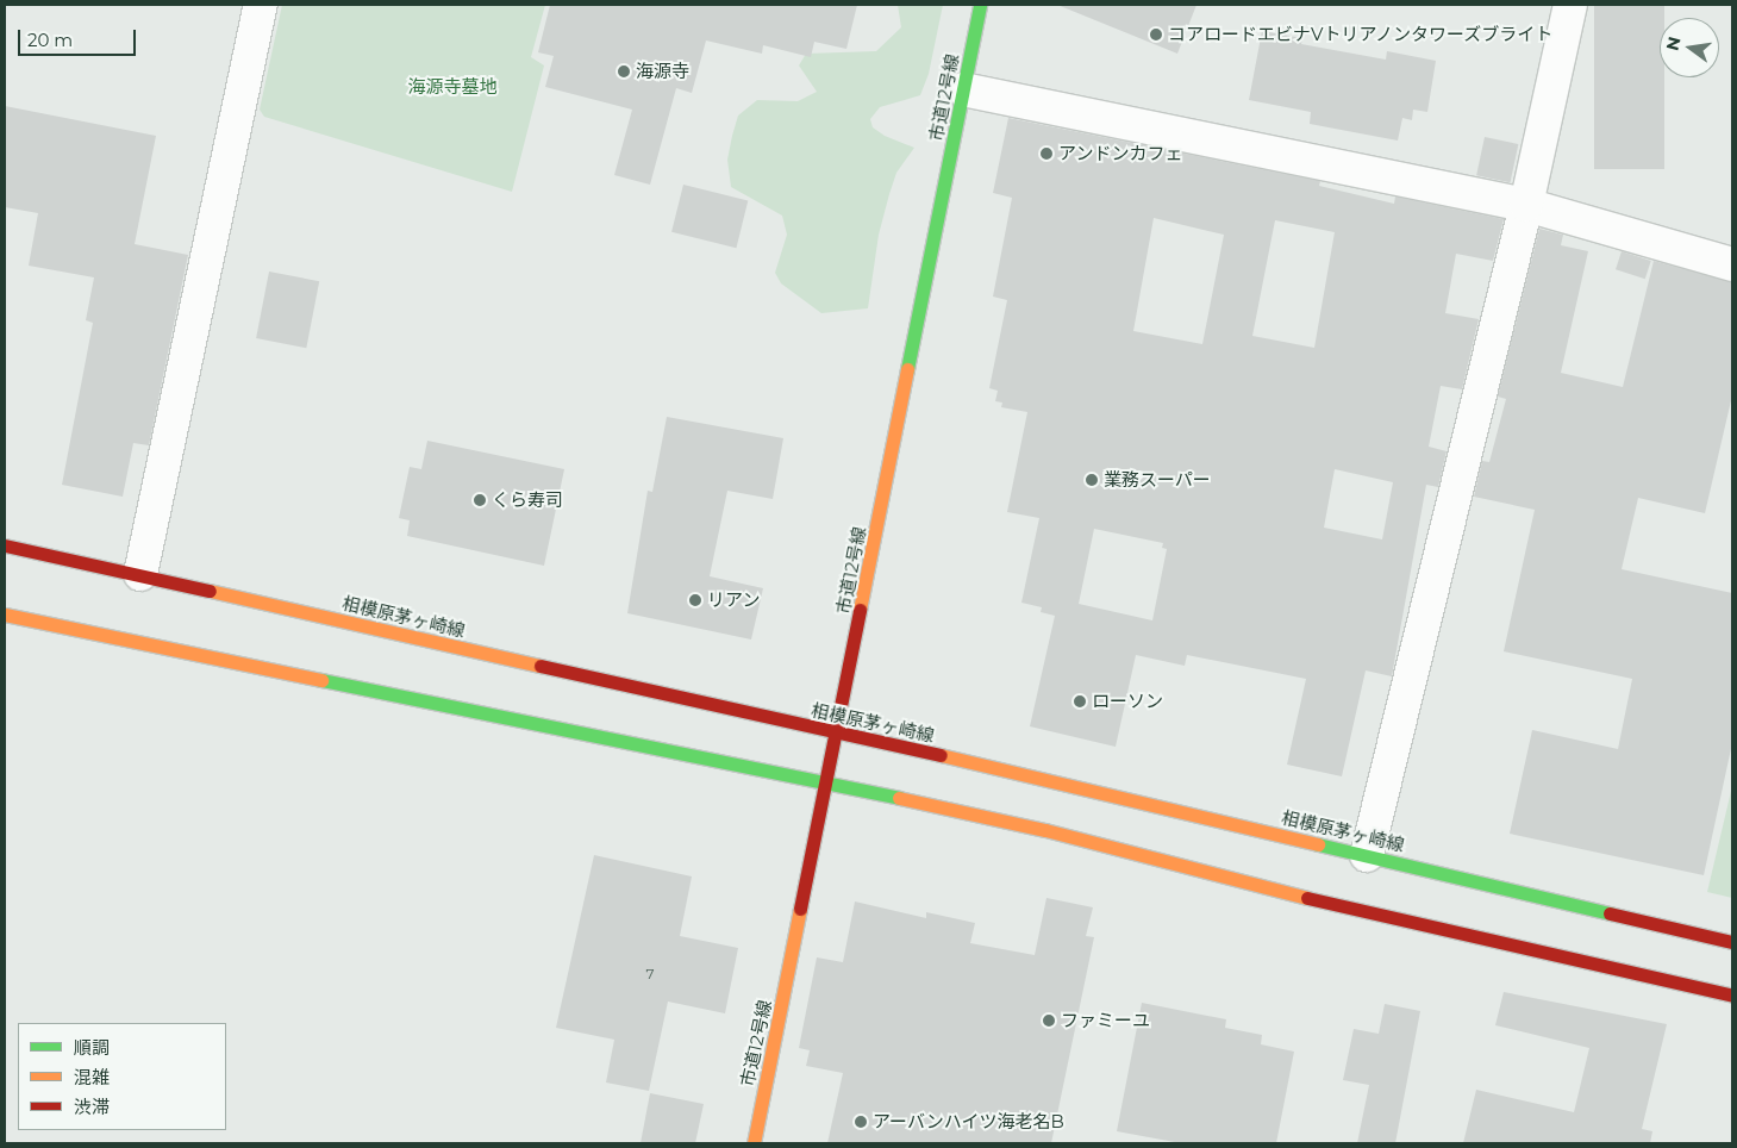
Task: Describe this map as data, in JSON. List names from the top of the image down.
{
  "streets": {
    "main road": ["市道12号線", "相模原茅ヶ崎線"]
  },
  "crossings": [
    ["市道12号線", "相模原茅ヶ崎線"]
  ],
  "parks": ["海源寺墓地"],
  "places": [
    "コアロードエビナVトリアノンタワーズブライト",
    "海源寺",
    "アンドンカフェ",
    "業務スーパー",
    "くら寿司",
    "リアン",
    "ローソン",
    "ファミーユ",
    "アーバンハイツ海老名B"
  ],
  "house_numbers": ["7"],
  "legend": ["順調", "混雑", "渋滞"],
  "scale_bar": "20 m",
  "north": "left"
}
